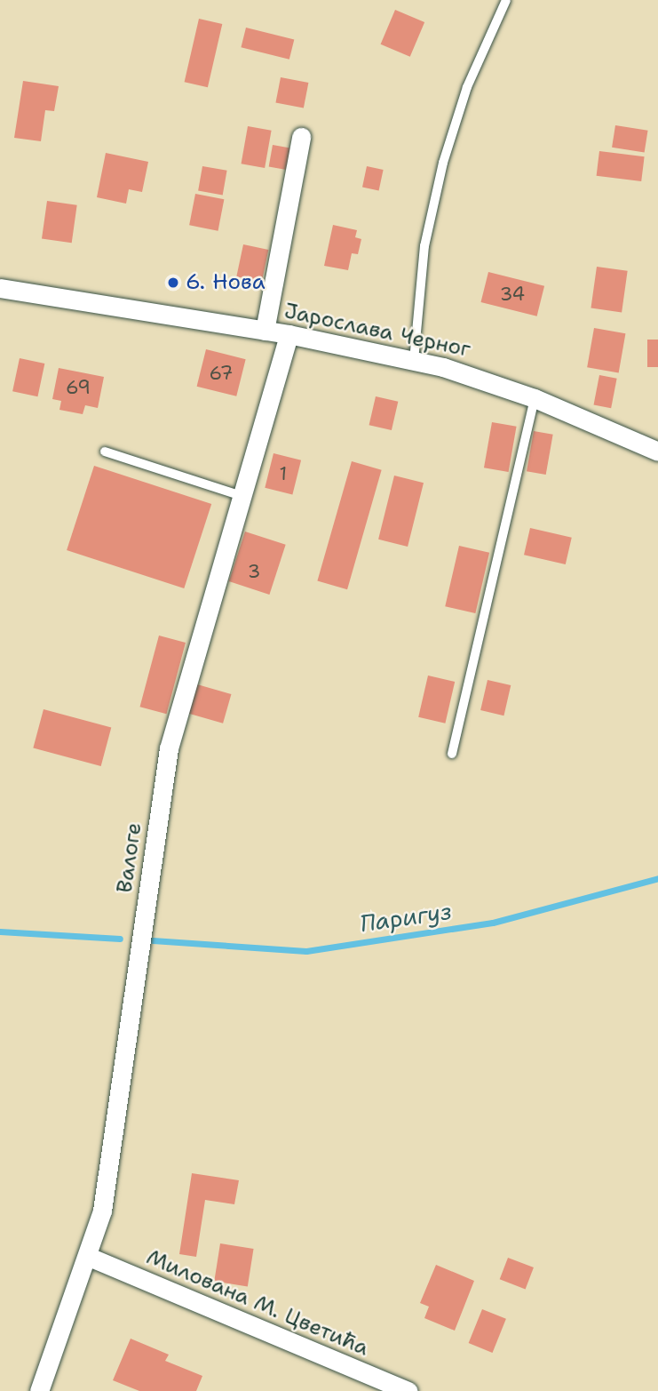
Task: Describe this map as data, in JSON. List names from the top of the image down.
{
  "streets": {
    "street": ["Јарослава Черног", "Валоге", "Милована М. Цветића"]
  },
  "crossings": [
    ["Јарослава Черног", "Валоге"],
    ["Валоге", "Милована М. Цветића"]
  ],
  "water": ["Паригуз"],
  "places": ["6. Нова"],
  "house_numbers": [
    "34",
    "67",
    "69",
    "1",
    "3"
  ]
}
